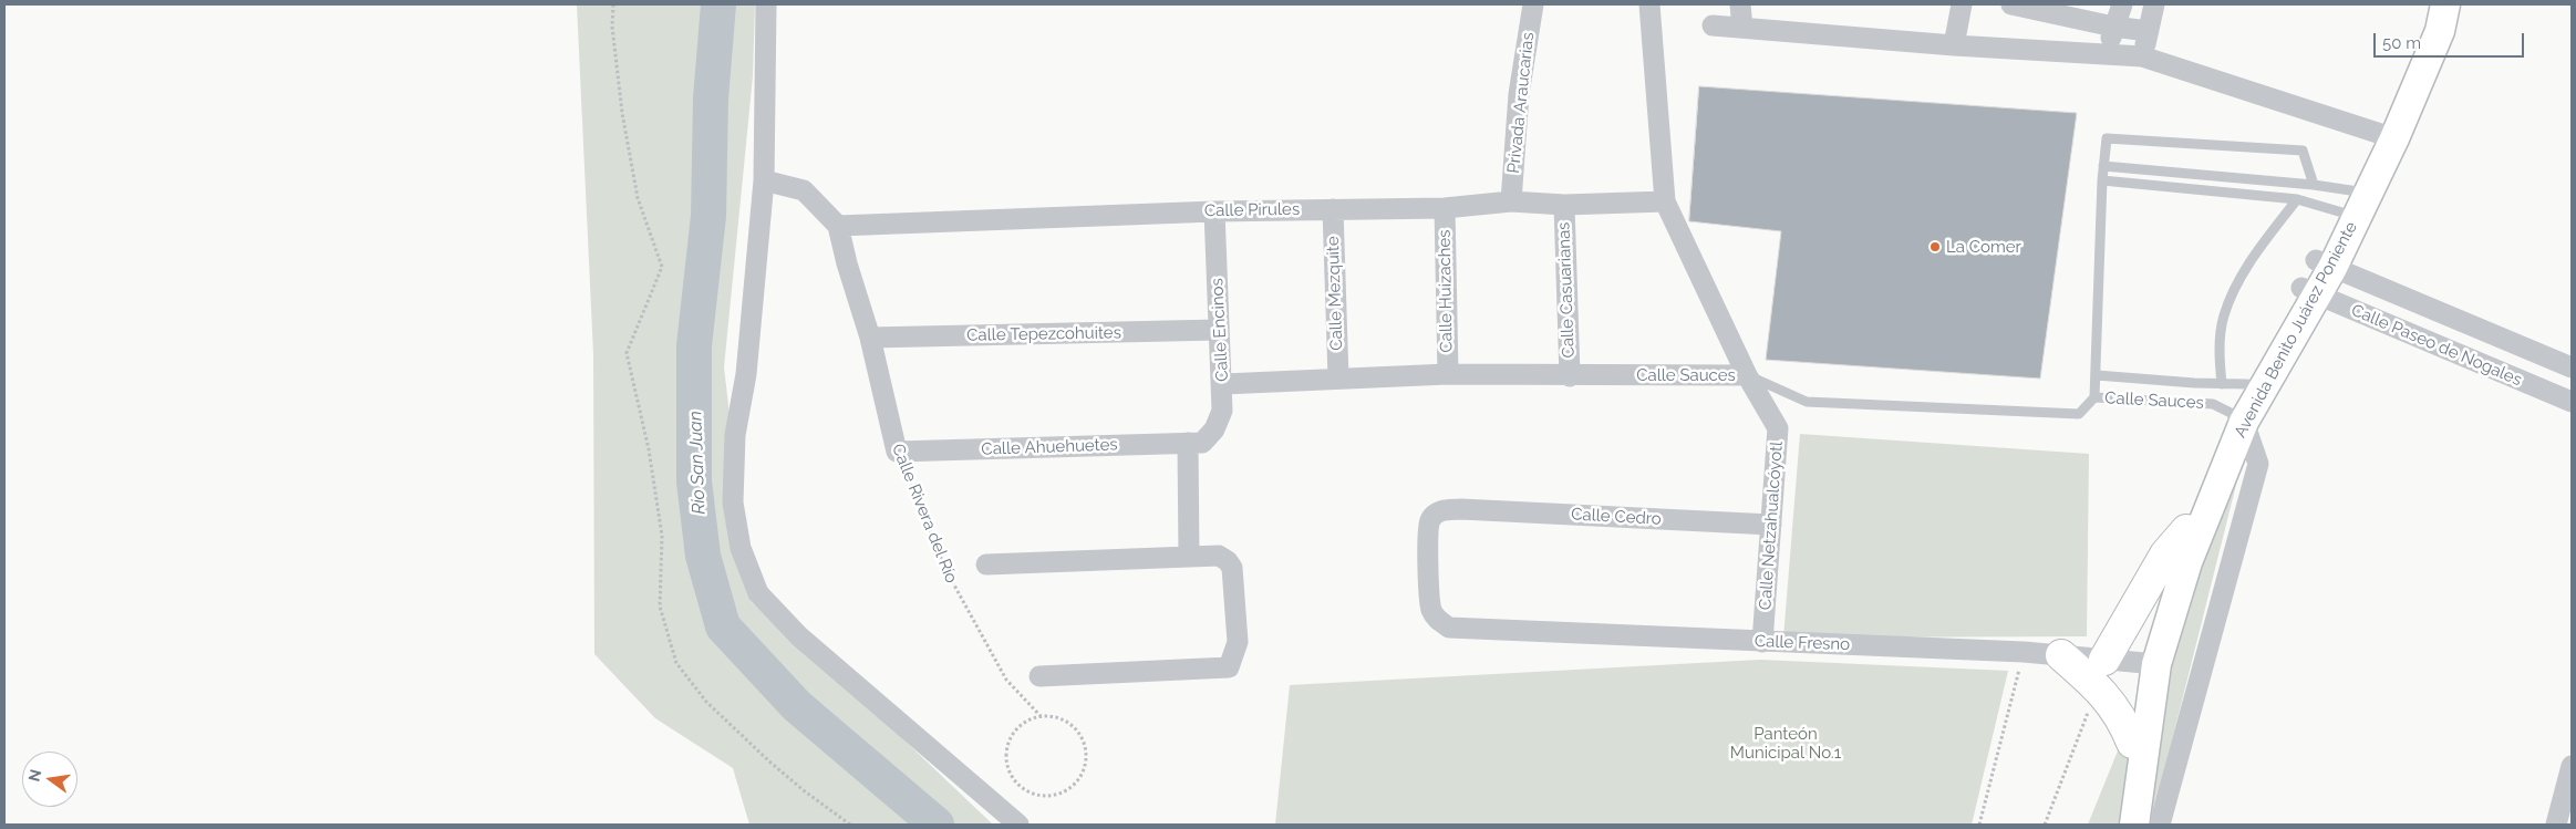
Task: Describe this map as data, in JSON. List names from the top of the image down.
{
  "streets": {
    "main road": ["Avenida Benito Juárez Poniente"],
    "street": [
      "Privada Araucarias",
      "Calle Pirules",
      "Calle Casuarianas",
      "Calle Huizaches",
      "Calle Mezquite",
      "Calle Encinos",
      "Calle Tepezcohuites",
      "Calle Paseo de Nogales",
      "Calle Sauces",
      "Calle Ahuehuetes",
      "Calle Rivera del Río",
      "Calle Cedro",
      "Calle Netzahualcóyotl",
      "Calle Fresno"
    ]
  },
  "crossings": [
    ["Privada Araucarias", "Calle Pirules"],
    ["Calle Pirules", "Calle Casuarianas"],
    ["Calle Pirules", "Calle Huizaches"],
    ["Calle Pirules", "Calle Mezquite"],
    ["Calle Pirules", "Calle Encinos"],
    ["Calle Pirules", "Calle Rivera del Río"],
    ["Calle Pirules", "Calle Netzahualcóyotl"],
    ["Calle Casuarianas", "Calle Sauces"],
    ["Calle Huizaches", "Calle Sauces"],
    ["Calle Mezquite", "Calle Sauces"],
    ["Calle Encinos", "Calle Tepezcohuites"],
    ["Calle Encinos", "Calle Sauces"],
    ["Calle Encinos", "Calle Ahuehuetes"],
    ["Avenida Benito Juárez Poniente", "Calle Paseo de Nogales"],
    ["Avenida Benito Juárez Poniente", "Calle Sauces"],
    ["Calle Tepezcohuites", "Calle Rivera del Río"],
    ["Calle Sauces", "Calle Netzahualcóyotl"],
    ["Calle Ahuehuetes", "Calle Rivera del Río"],
    ["Calle Cedro", "Calle Netzahualcóyotl"],
    ["Calle Cedro", "Calle Fresno"],
    ["Calle Netzahualcóyotl", "Calle Fresno"]
  ],
  "water": ["Rio San Juan"],
  "parks": ["Panteón Municipal No.1"],
  "places": ["La Comer"],
  "scale_bar": "50 m",
  "north": "left"
}
